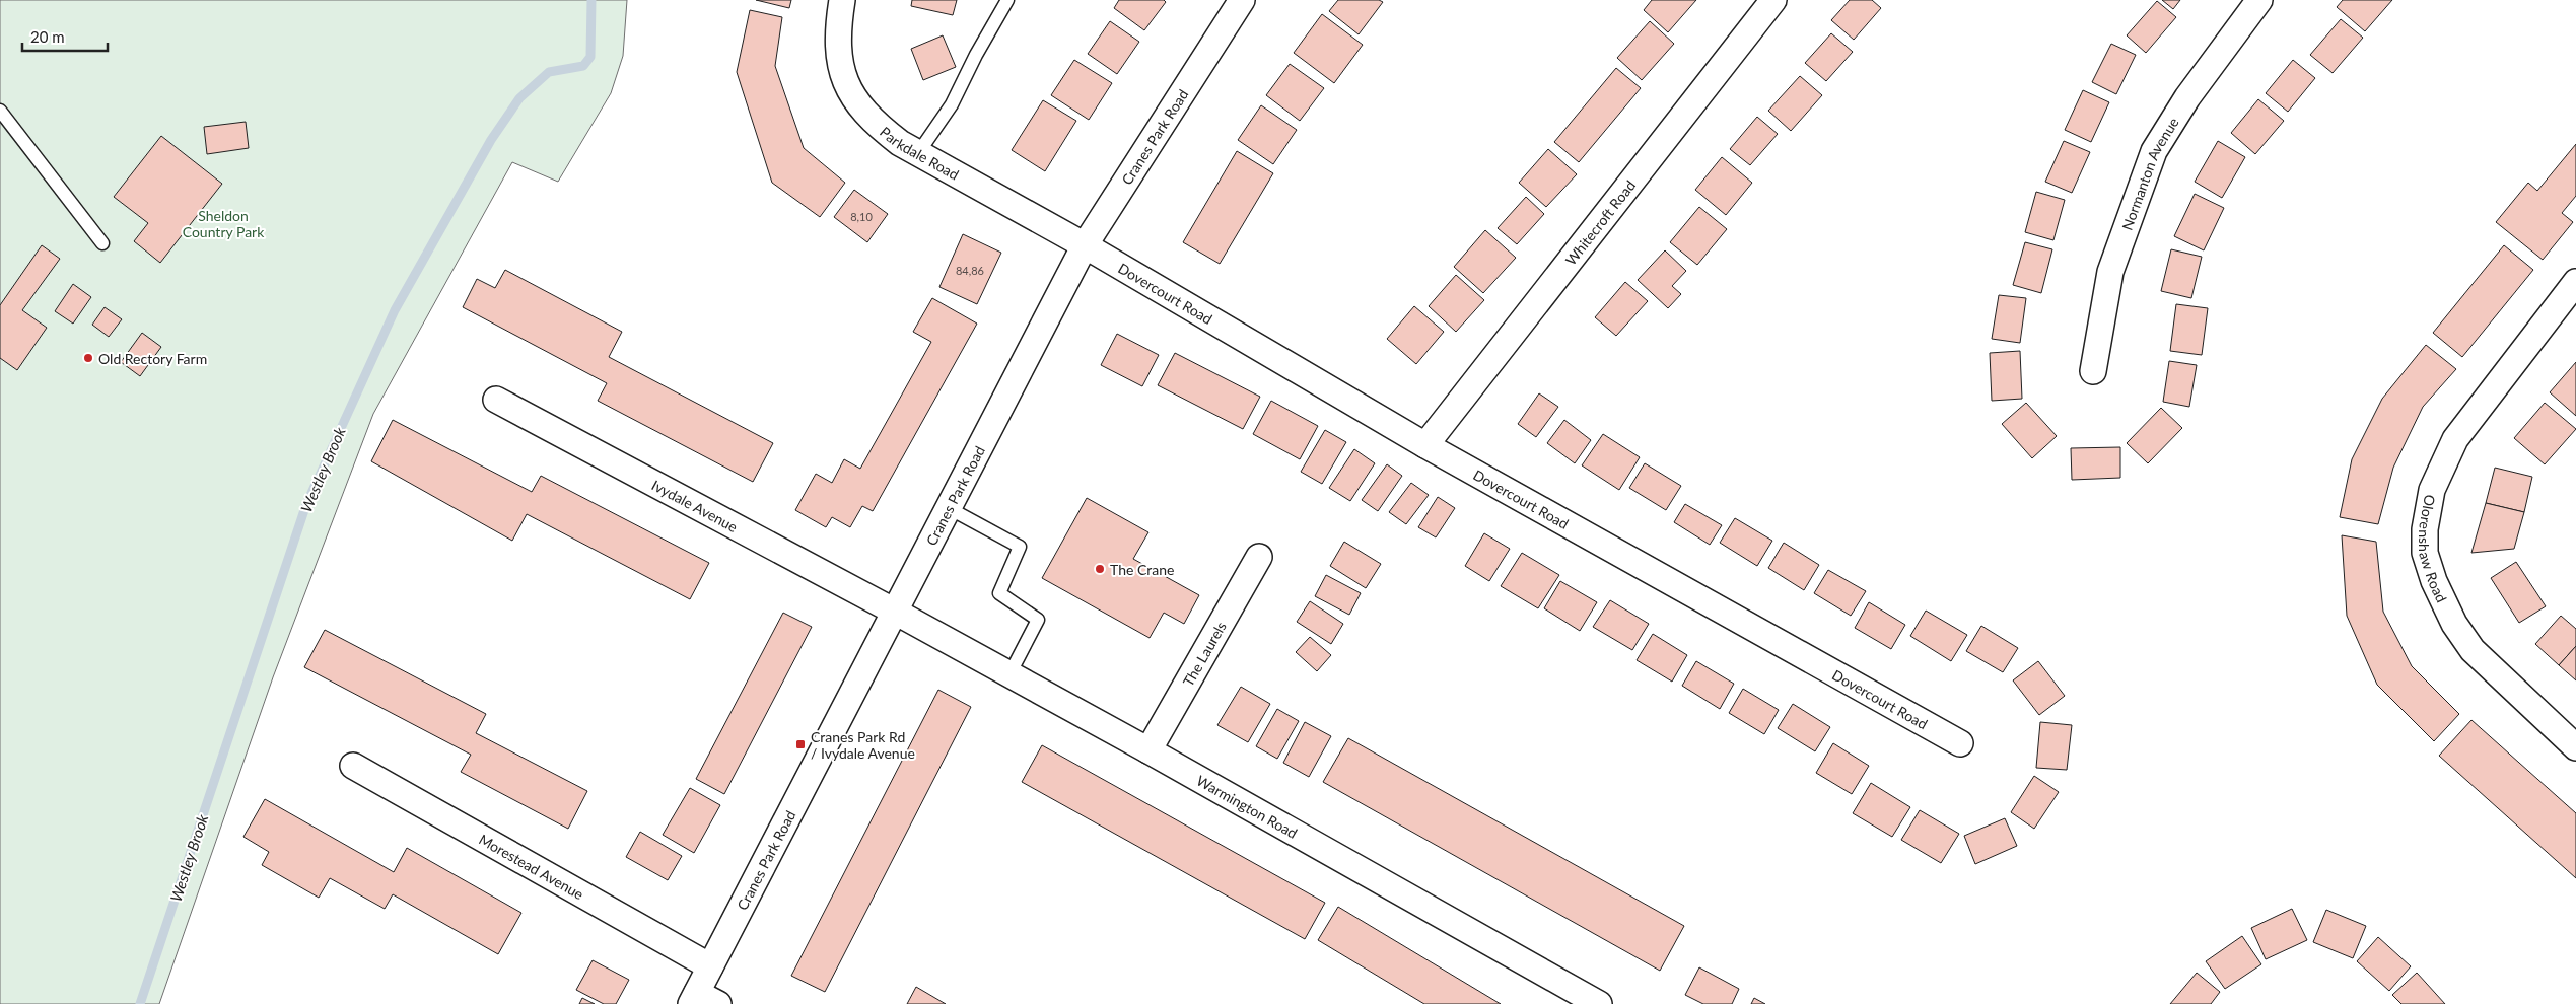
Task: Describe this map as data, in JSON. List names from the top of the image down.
{
  "streets": {
    "street": [
      "Cranes Park Road",
      "Parkdale Road",
      "Normanton Avenue",
      "Whitecroft Road",
      "Dovercourt Road",
      "Ivydale Avenue",
      "Olorenshaw Road",
      "The Laurels",
      "Warmington Road",
      "Morestead Avenue"
    ]
  },
  "crossings": [
    ["Cranes Park Road", "Parkdale Road"],
    ["Cranes Park Road", "Dovercourt Road"],
    ["Cranes Park Road", "Ivydale Avenue"],
    ["Cranes Park Road", "Warmington Road"],
    ["Cranes Park Road", "Morestead Avenue"],
    ["Parkdale Road", "Dovercourt Road"],
    ["Whitecroft Road", "Dovercourt Road"],
    ["Ivydale Avenue", "Warmington Road"],
    ["The Laurels", "Warmington Road"]
  ],
  "water": ["Westley Brook"],
  "parks": ["Sheldon Country Park"],
  "places": {
    "other": ["Old Rectory Farm", "The Crane"],
    "transit": ["Cranes Park Rd / Ivydale Avenue"]
  },
  "house_numbers": ["8,10", "84,86"],
  "scale_bar": "20 m"
}
